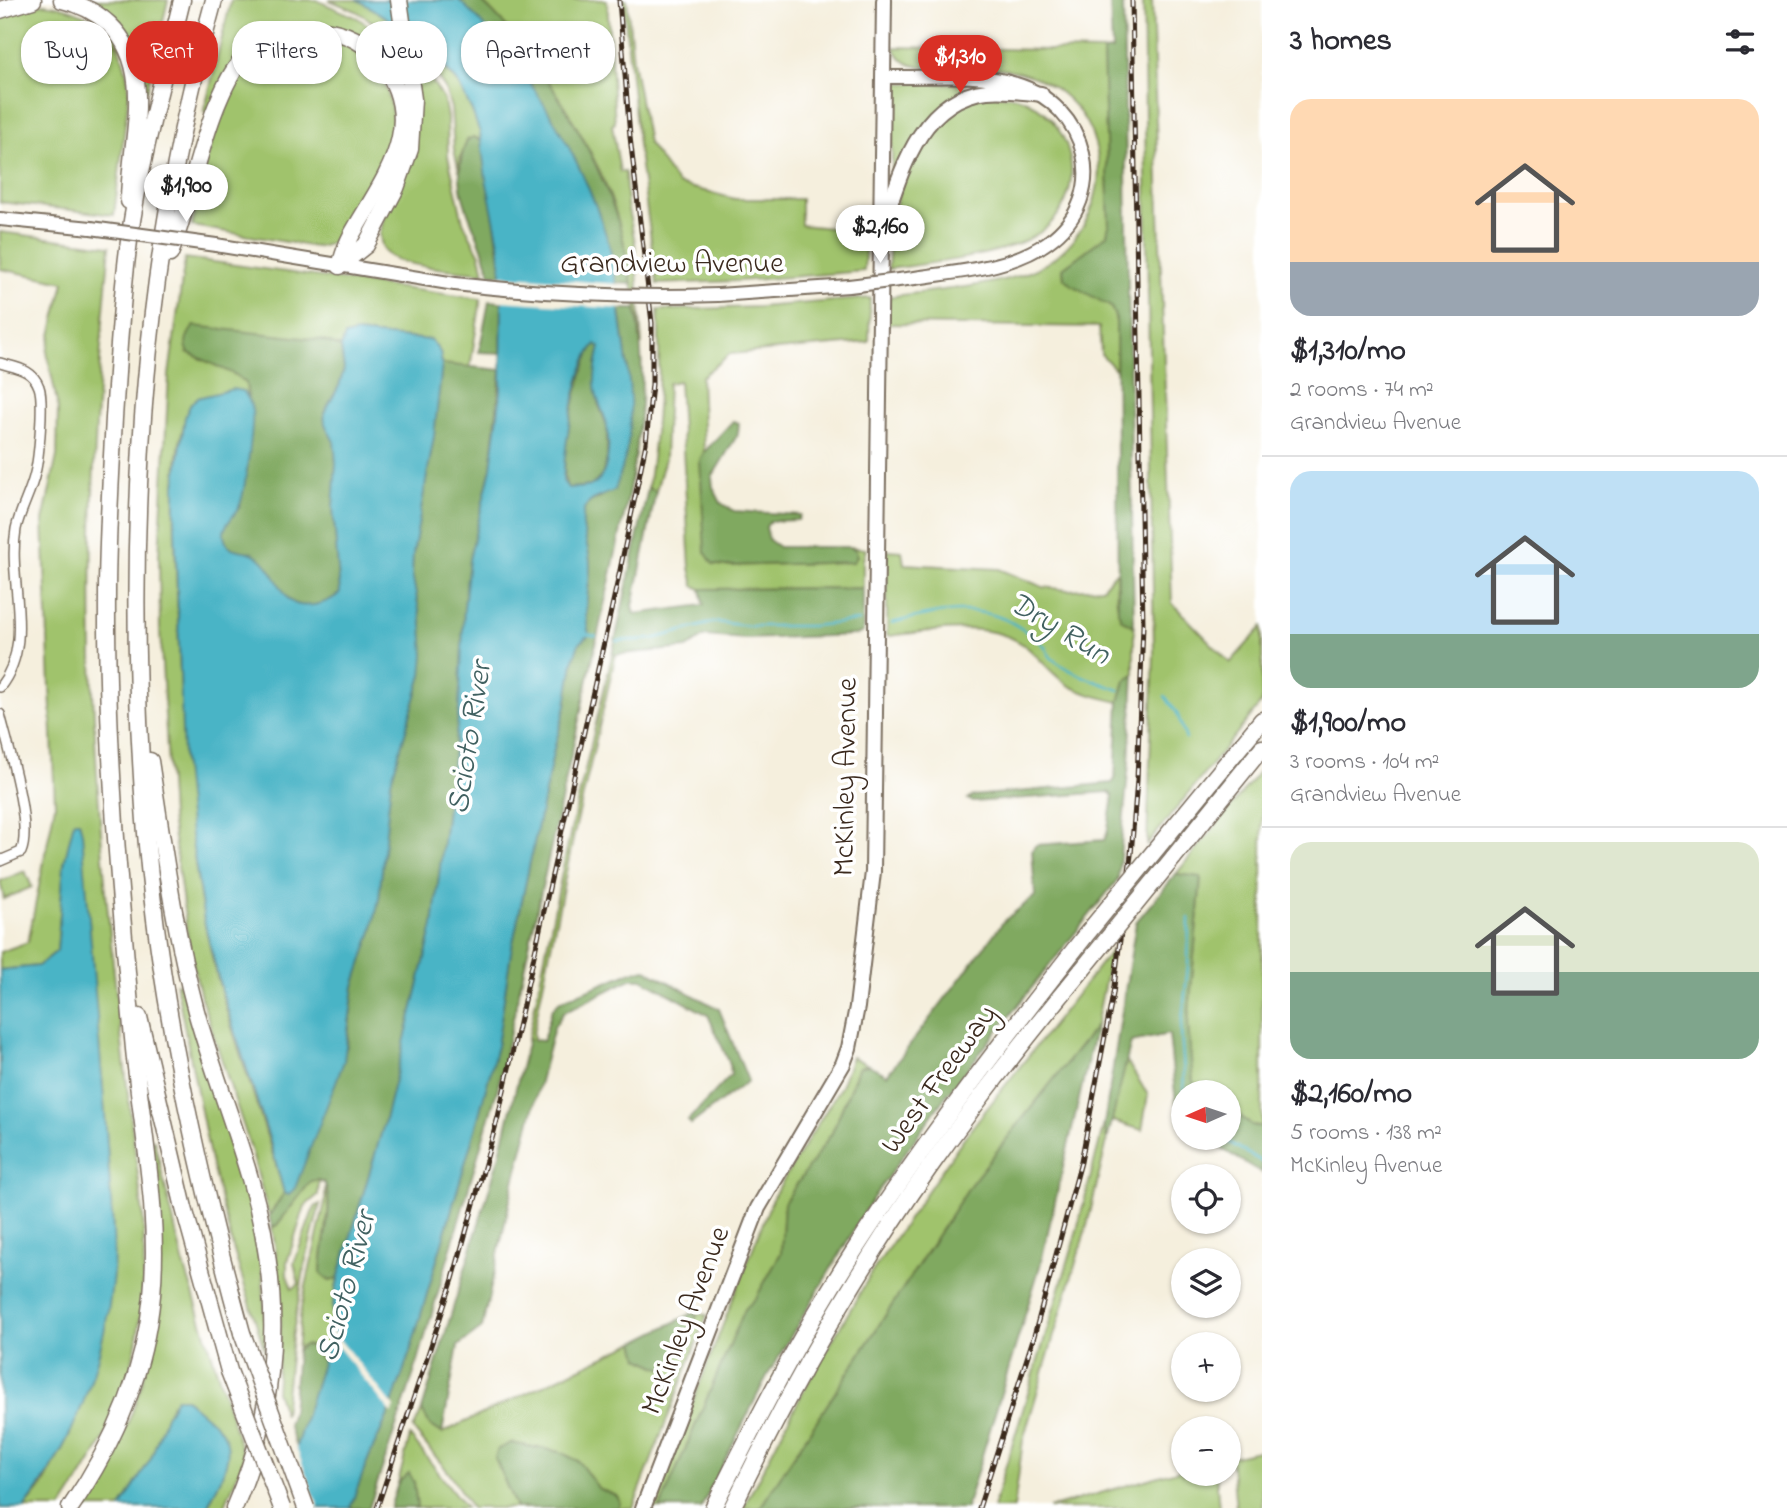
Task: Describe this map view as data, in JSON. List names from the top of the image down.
{
  "streets": {
    "highway": ["West Freeway"],
    "main road": ["Grandview Avenue", "McKinley Avenue"]
  },
  "crossings": [
    ["Grandview Avenue", "McKinley Avenue"]
  ],
  "water": ["Dry Run", "Scioto River"],
  "north": "left",
  "page": {
    "heading": "3 homes",
    "chip": [
      "Buy",
      "Rent",
      "Filters",
      "New",
      "Apartment"
    ],
    "price": ["$1,310", "$1,900", "$2,160"],
    "list": [
      {
        "name": "$1,310/mo",
        "note": "2 rooms · 74 m² · Grandview Avenue"
      },
      {
        "name": "$1,900/mo",
        "note": "3 rooms · 104 m² · Grandview Avenue"
      },
      {
        "name": "$2,160/mo",
        "note": "5 rooms · 138 m² · McKinley Avenue"
      }
    ],
    "map_buttons": ["+", "−"]
  }
}
